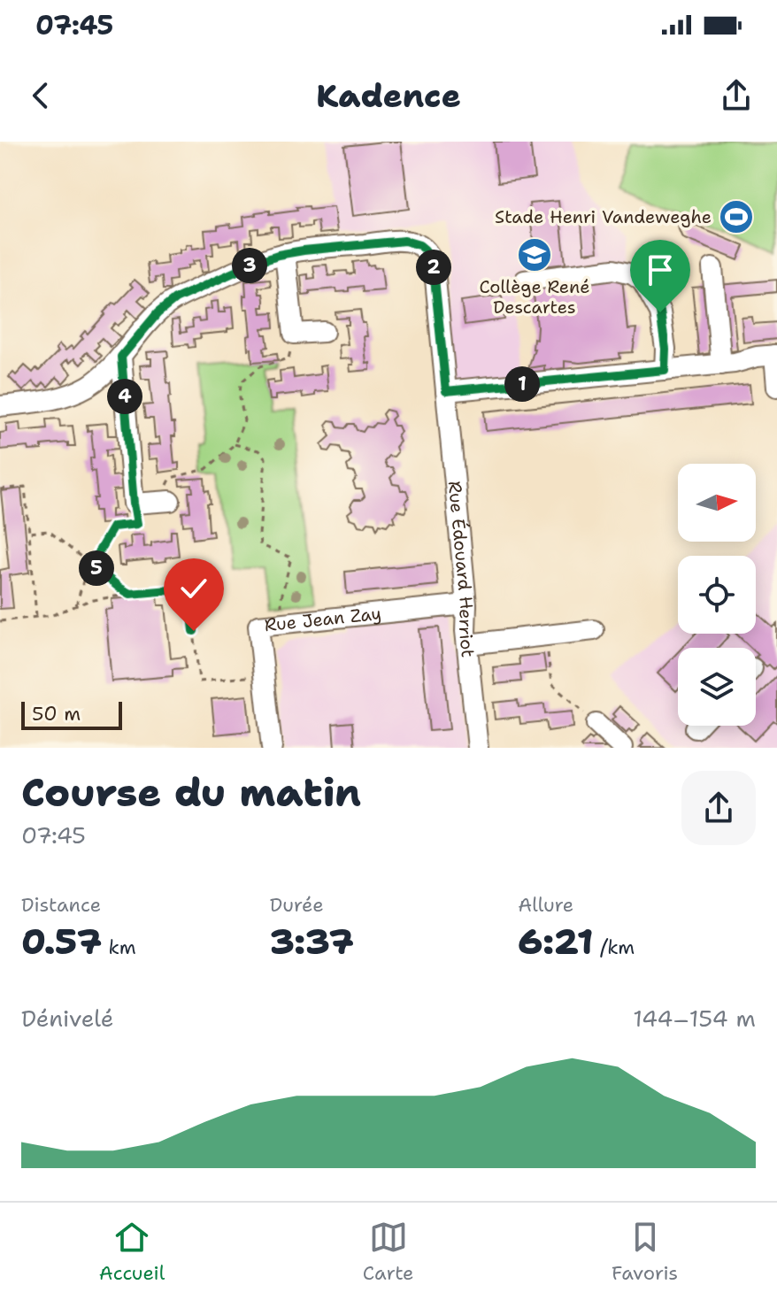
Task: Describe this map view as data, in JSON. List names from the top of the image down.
{
  "streets": {
    "street": ["Rue Édouard Herriot", "Rue Jean Zay"]
  },
  "crossings": [
    ["Rue Édouard Herriot", "Rue Jean Zay"]
  ],
  "places": {
    "sports": ["Stade Henri Vandeweghe"],
    "school or university": ["Collège René Descartes"]
  },
  "scale_bar": "50 m",
  "north": "right",
  "page": {
    "status": "07:45",
    "header": "Kadence",
    "pins": [
      "3",
      "2",
      "1",
      "4",
      "5"
    ],
    "scale": "50 m",
    "heading": ["Course du matin", "07:45"],
    "stats": [
      ["Distance", "0.57 km"],
      ["Durée", "3:37"],
      ["Allure", "6:21 /km"]
    ],
    "chart": ["Dénivelé", "144–154 m"],
    "tabs": ["Accueil", "Carte", "Favoris"]
  }
}
